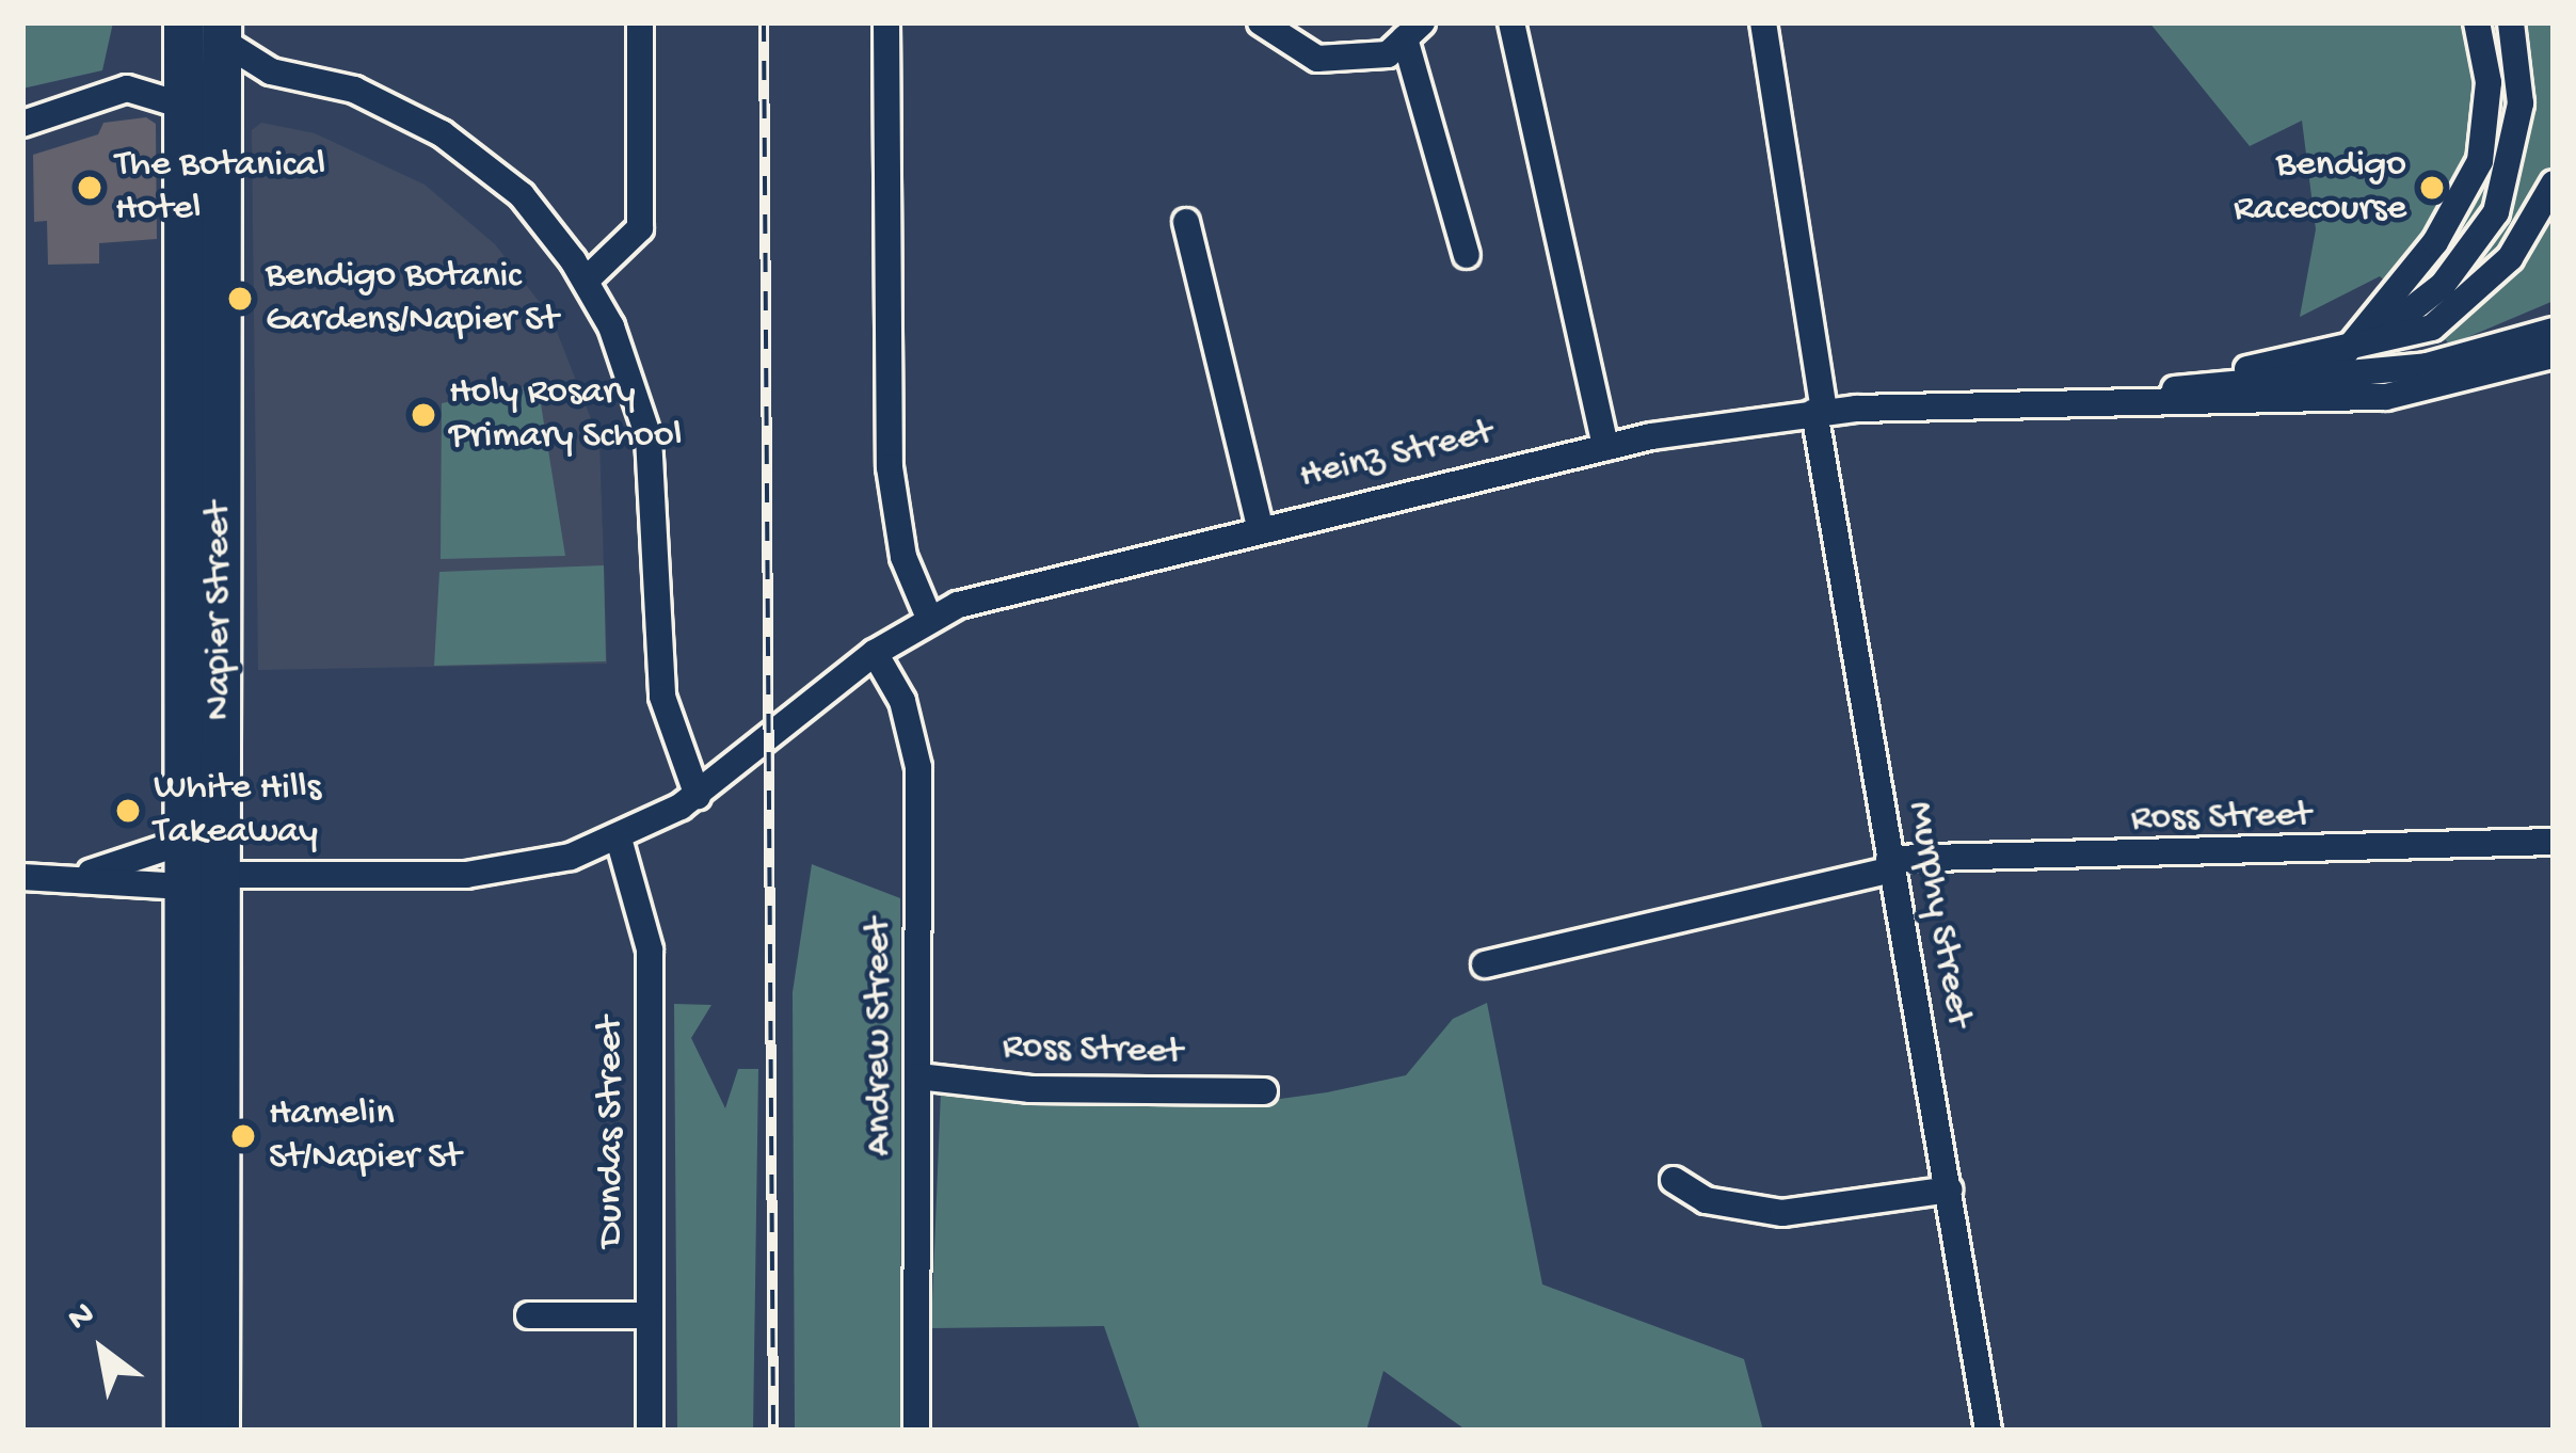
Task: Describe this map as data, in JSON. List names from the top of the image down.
{
  "streets": {
    "highway": ["Napier Street"],
    "street": [
      "Heinz Street",
      "Ross Street",
      "Murphy Street",
      "Andrew Street",
      "Dundas Street"
    ]
  },
  "crossings": [
    ["Heinz Street", "Napier Street"],
    ["Heinz Street", "Murphy Street"],
    ["Heinz Street", "Andrew Street"],
    ["Heinz Street", "Dundas Street"],
    ["Ross Street", "Murphy Street"],
    ["Ross Street", "Andrew Street"]
  ],
  "places": [
    "The Botanical Hotel",
    "Bendigo Racecourse",
    "Bendigo Botanic Gardens/Napier St",
    "Holy Rosary Primary School",
    "White Hills Takeaway",
    "Hamelin St/Napier St"
  ],
  "north": "top left"
}
